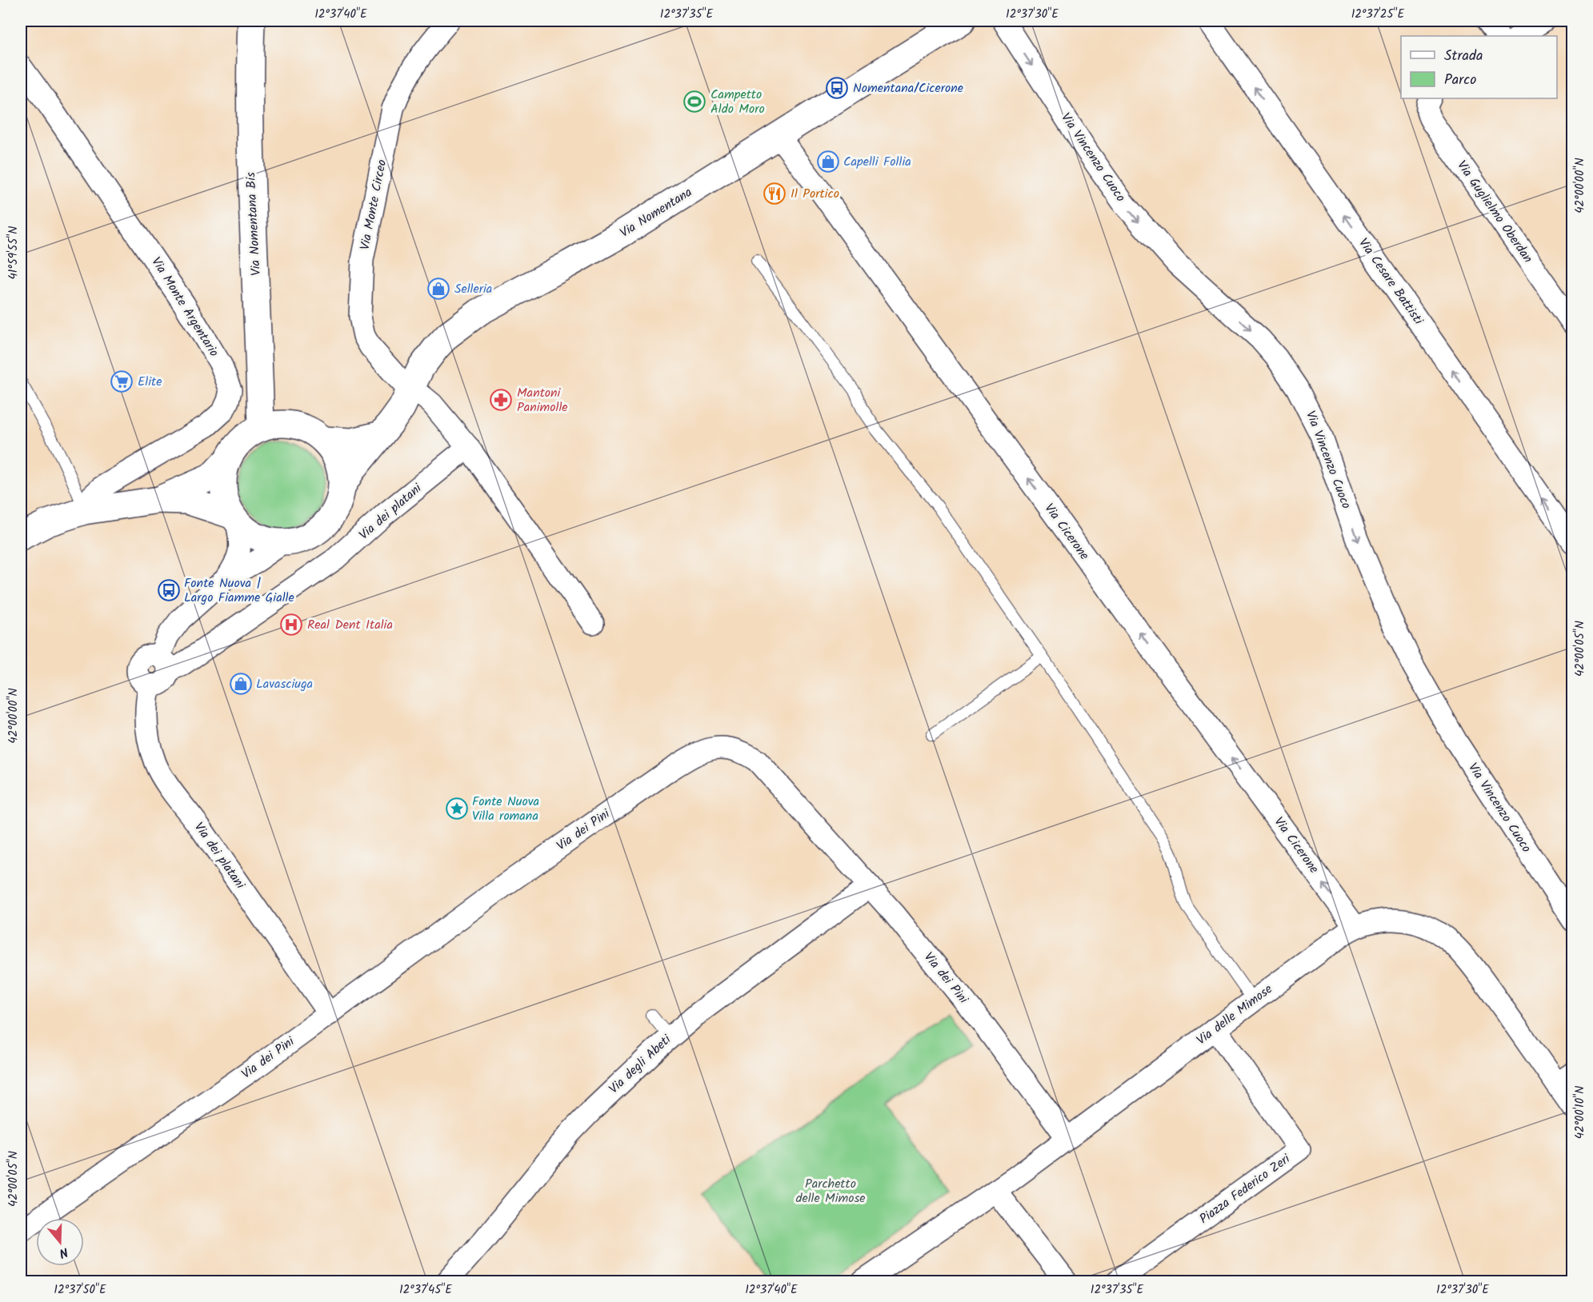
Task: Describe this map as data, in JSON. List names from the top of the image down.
{
  "streets": {
    "main road": ["Via Nomentana", "Via Nomentana Bis"],
    "street": [
      "Via Vincenzo Cuoco",
      "Via Monte Circeo",
      "Via Guglielmo Oberdan",
      "Via Cesare Battisti",
      "Via Monte Argentario",
      "Via dei platani",
      "Via Cicerone",
      "Via dei Pini",
      "Via delle Mimose",
      "Via degli Abeti",
      "Piazza Federico Zeri"
    ]
  },
  "crossings": [
    ["Via Monte Circeo", "Via Nomentana"],
    ["Via Nomentana", "Via Nomentana Bis"],
    ["Via Nomentana", "Via Cicerone"],
    ["Via dei platani", "Via dei Pini"],
    ["Via Cicerone", "Via delle Mimose"],
    ["Via dei Pini", "Via delle Mimose"],
    ["Via dei Pini", "Via degli Abeti"],
    ["Via delle Mimose", "Piazza Federico Zeri"]
  ],
  "one_way": ["Via Vincenzo Cuoco", "Via Cesare Battisti", "Via Cicerone"],
  "parks": ["Parchetto delle Mimose"],
  "places": {
    "bus stop": ["Nomentana/Cicerone", "Fonte Nuova | Largo Fiamme Gialle"],
    "sports": ["Campetto Aldo Moro"],
    "shop": ["Capelli Follia", "Selleria", "Lavasciuga"],
    "restaurant": ["Il Portico"],
    "supermarket": ["Elite"],
    "pharmacy": ["Mantoni Panimolle"],
    "hospital": ["Real Dent Italia"],
    "place": ["Fonte Nuova Villa romana"]
  },
  "legend": ["Strada", "Parco"],
  "north": "bottom",
  "coordinates": [
    "12°37'40\"E",
    "12°37'35\"E",
    "12°37'30\"E",
    "12°37'25\"E",
    "42°00'00\"N",
    "41°59'55\"N",
    "42°00'05\"N",
    "42°00'10\"N",
    "12°37'50\"E",
    "12°37'45\"E"
  ]
}
